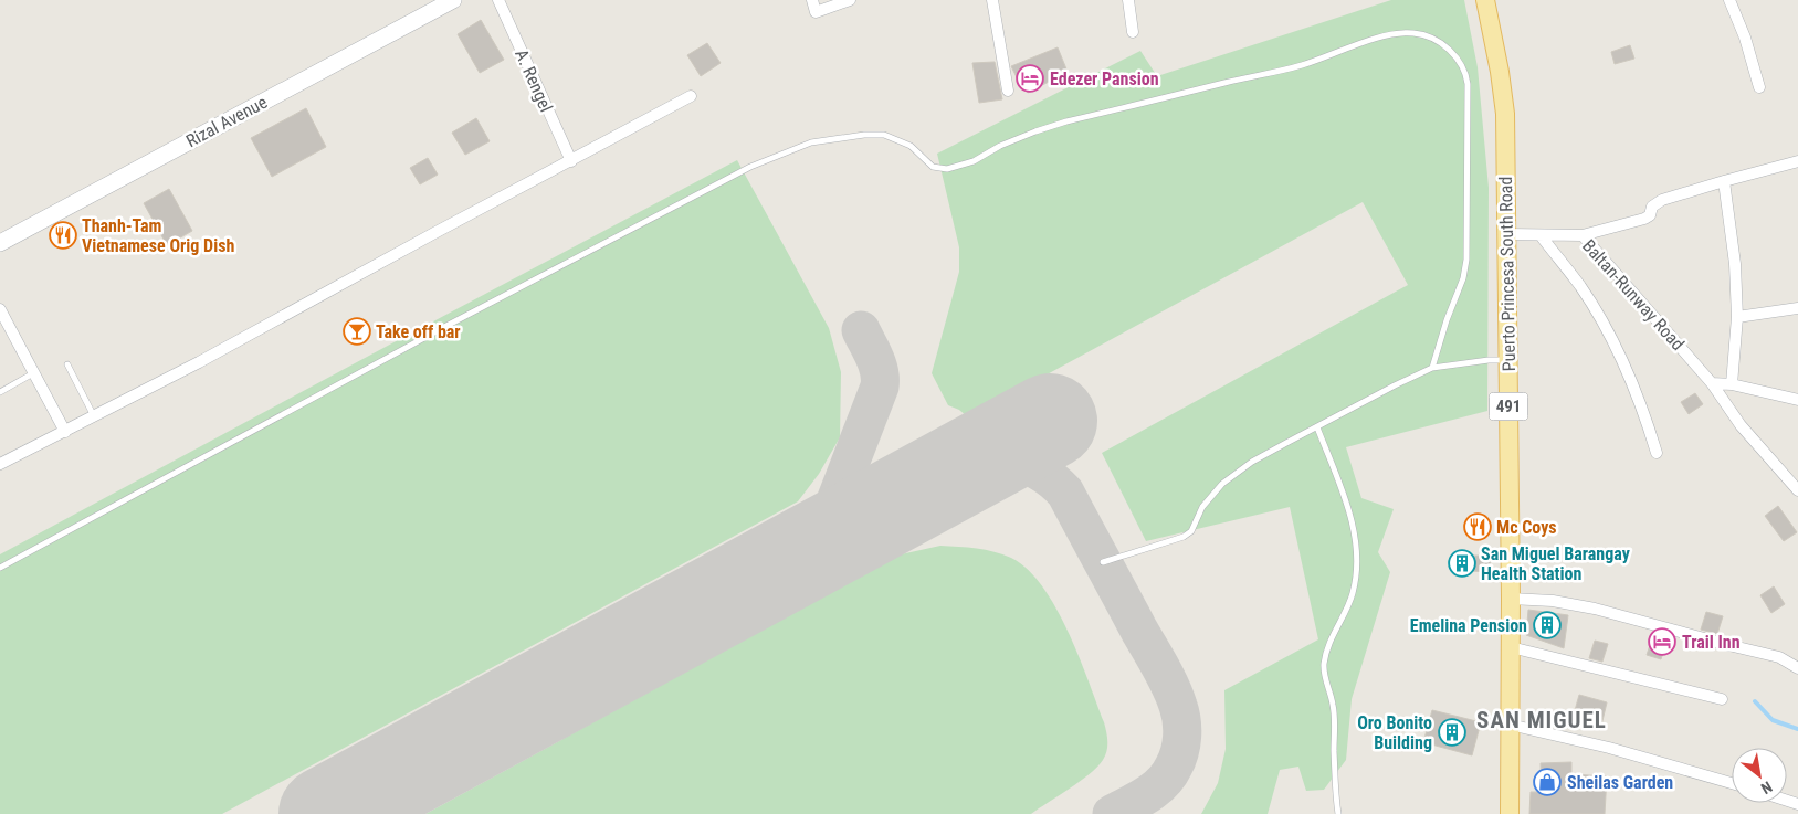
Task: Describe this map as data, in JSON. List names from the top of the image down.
{
  "streets": {
    "main road": ["Puerto Princesa South Road", "491"],
    "street": ["A. Rengel", "Rizal Avenue", "Baltan-Runway Road"]
  },
  "crossings": [
    ["Puerto Princesa South Road", "Baltan-Runway Road"]
  ],
  "districts": ["SAN MIGUEL"],
  "places": {
    "hotel": ["Edezer Pansion", "Trail Inn"],
    "restaurant": ["Thanh-Tam Vietnamese Orig Dish", "Mc Coys"],
    "bar": ["Take off bar"],
    "building": ["San Miguel Barangay Health Station", "Emelina Pension", "Oro Bonito Building"],
    "shop": ["Sheilas Garden"]
  },
  "north": "bottom right"
}
